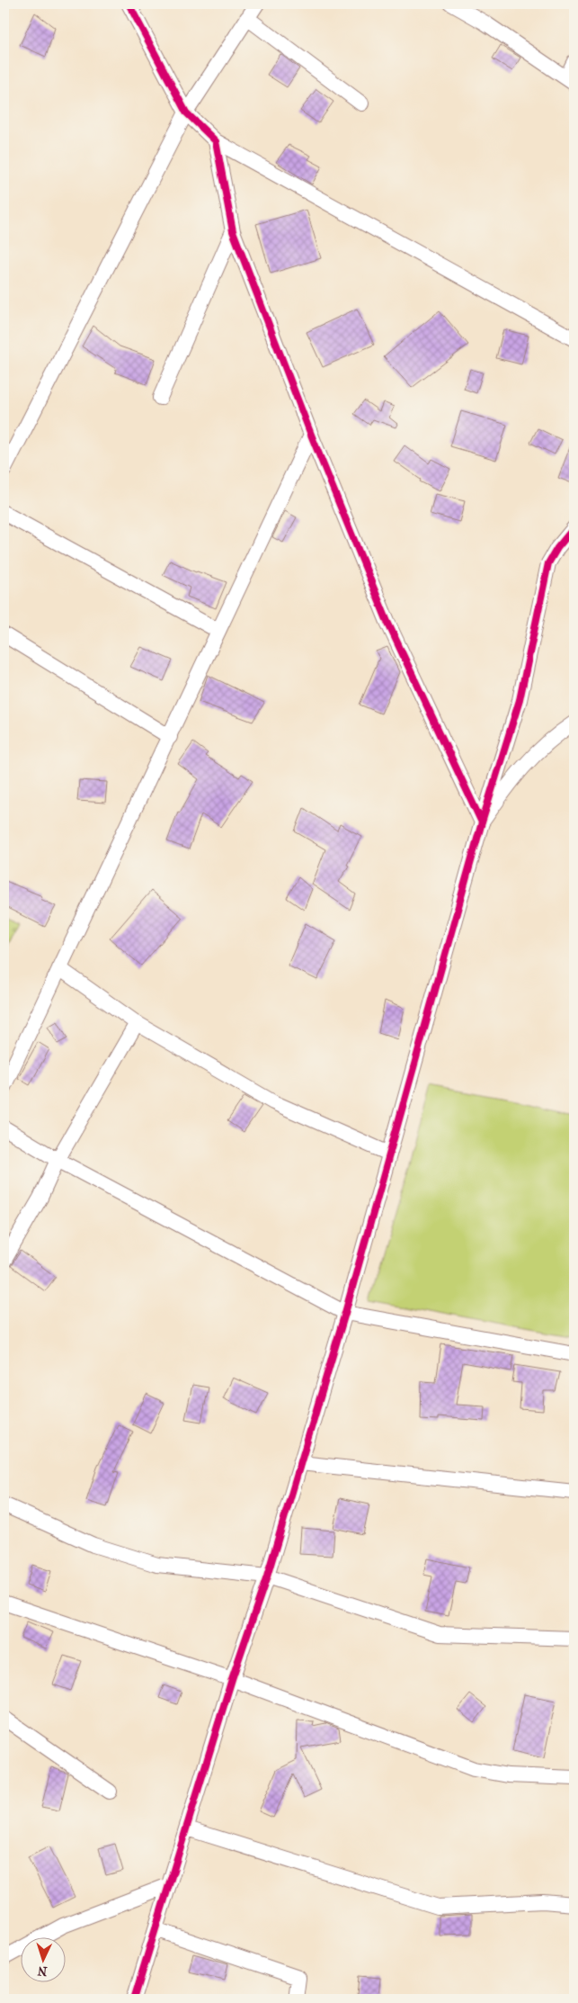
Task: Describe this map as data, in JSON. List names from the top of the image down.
{
  "north": "bottom"
}
